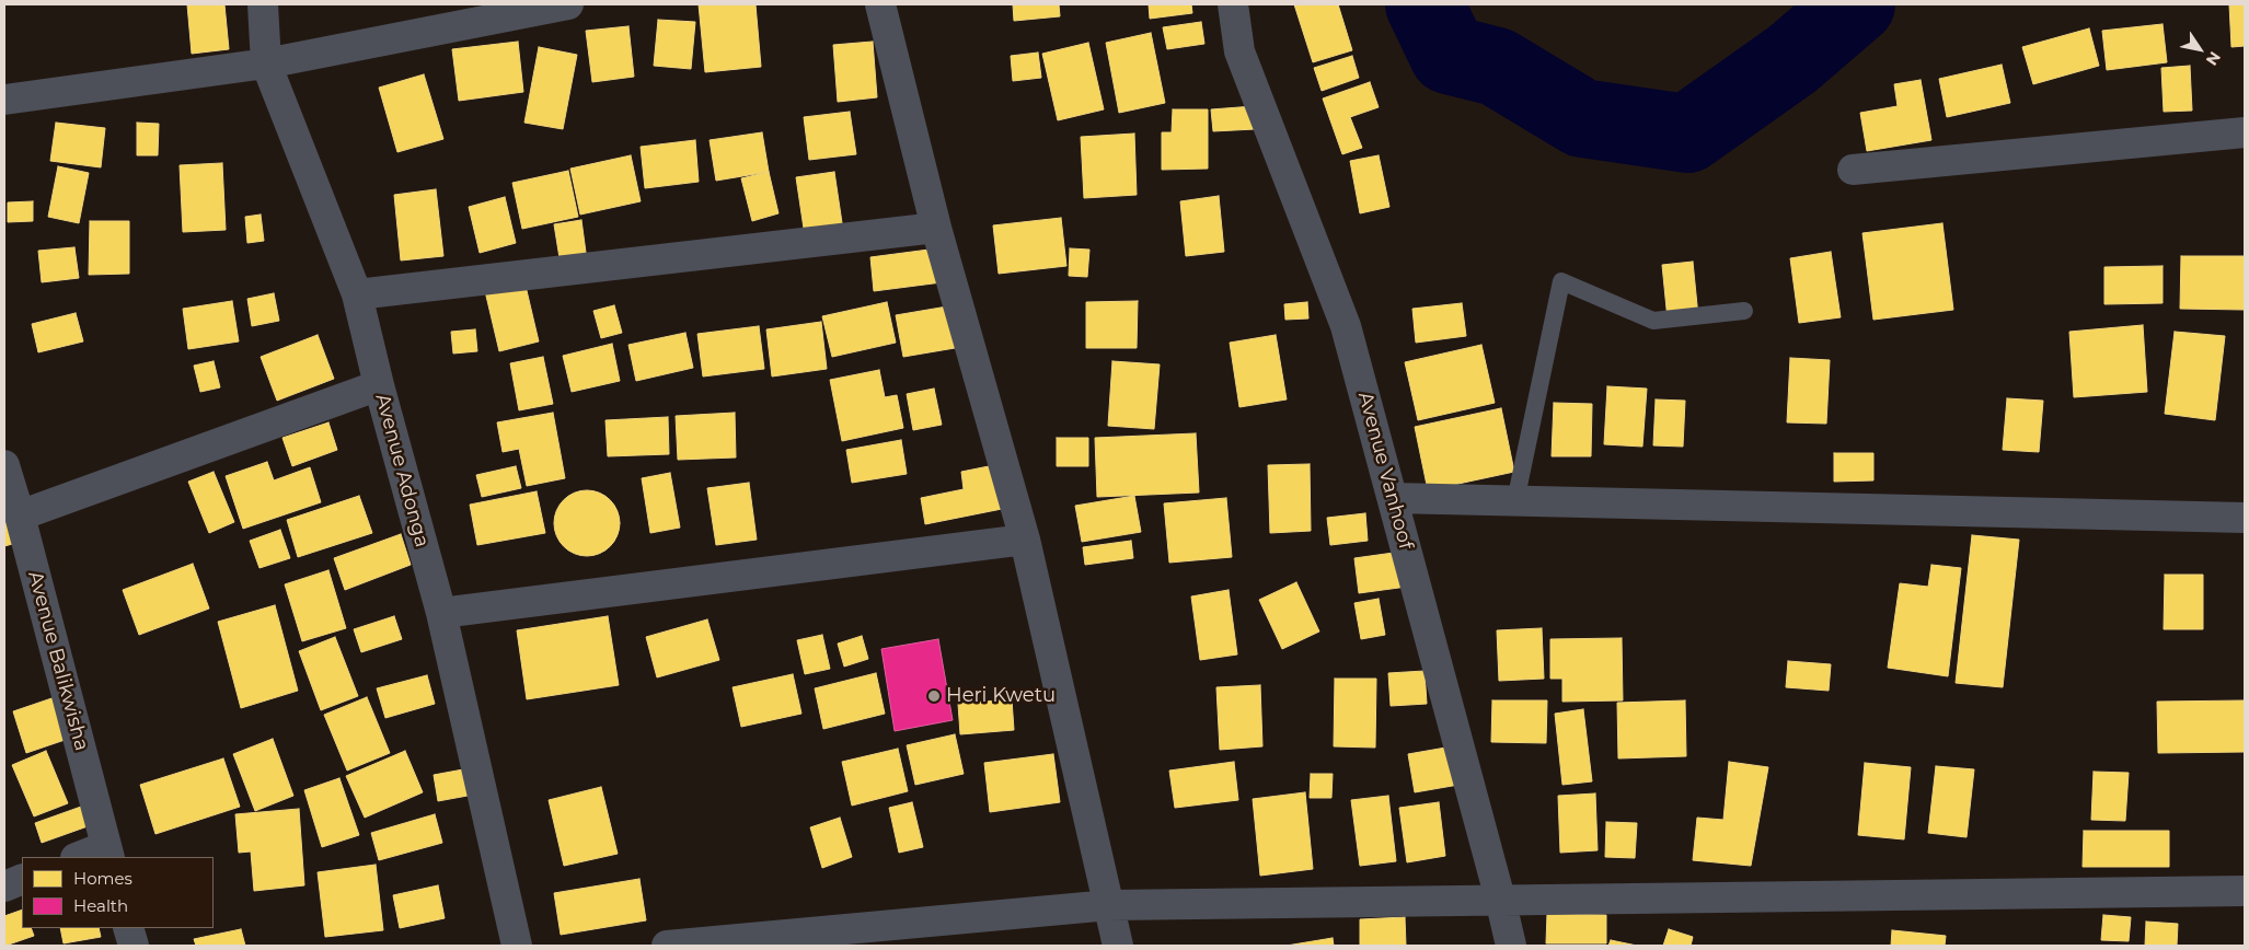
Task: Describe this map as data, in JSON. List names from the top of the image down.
{
  "streets": {
    "street": ["Avenue Adonga", "Avenue Vanhoof", "Avenue Balikwisha"]
  },
  "places": ["Heri Kwetu"],
  "legend": ["Homes", "Health"],
  "north": "bottom right"
}
